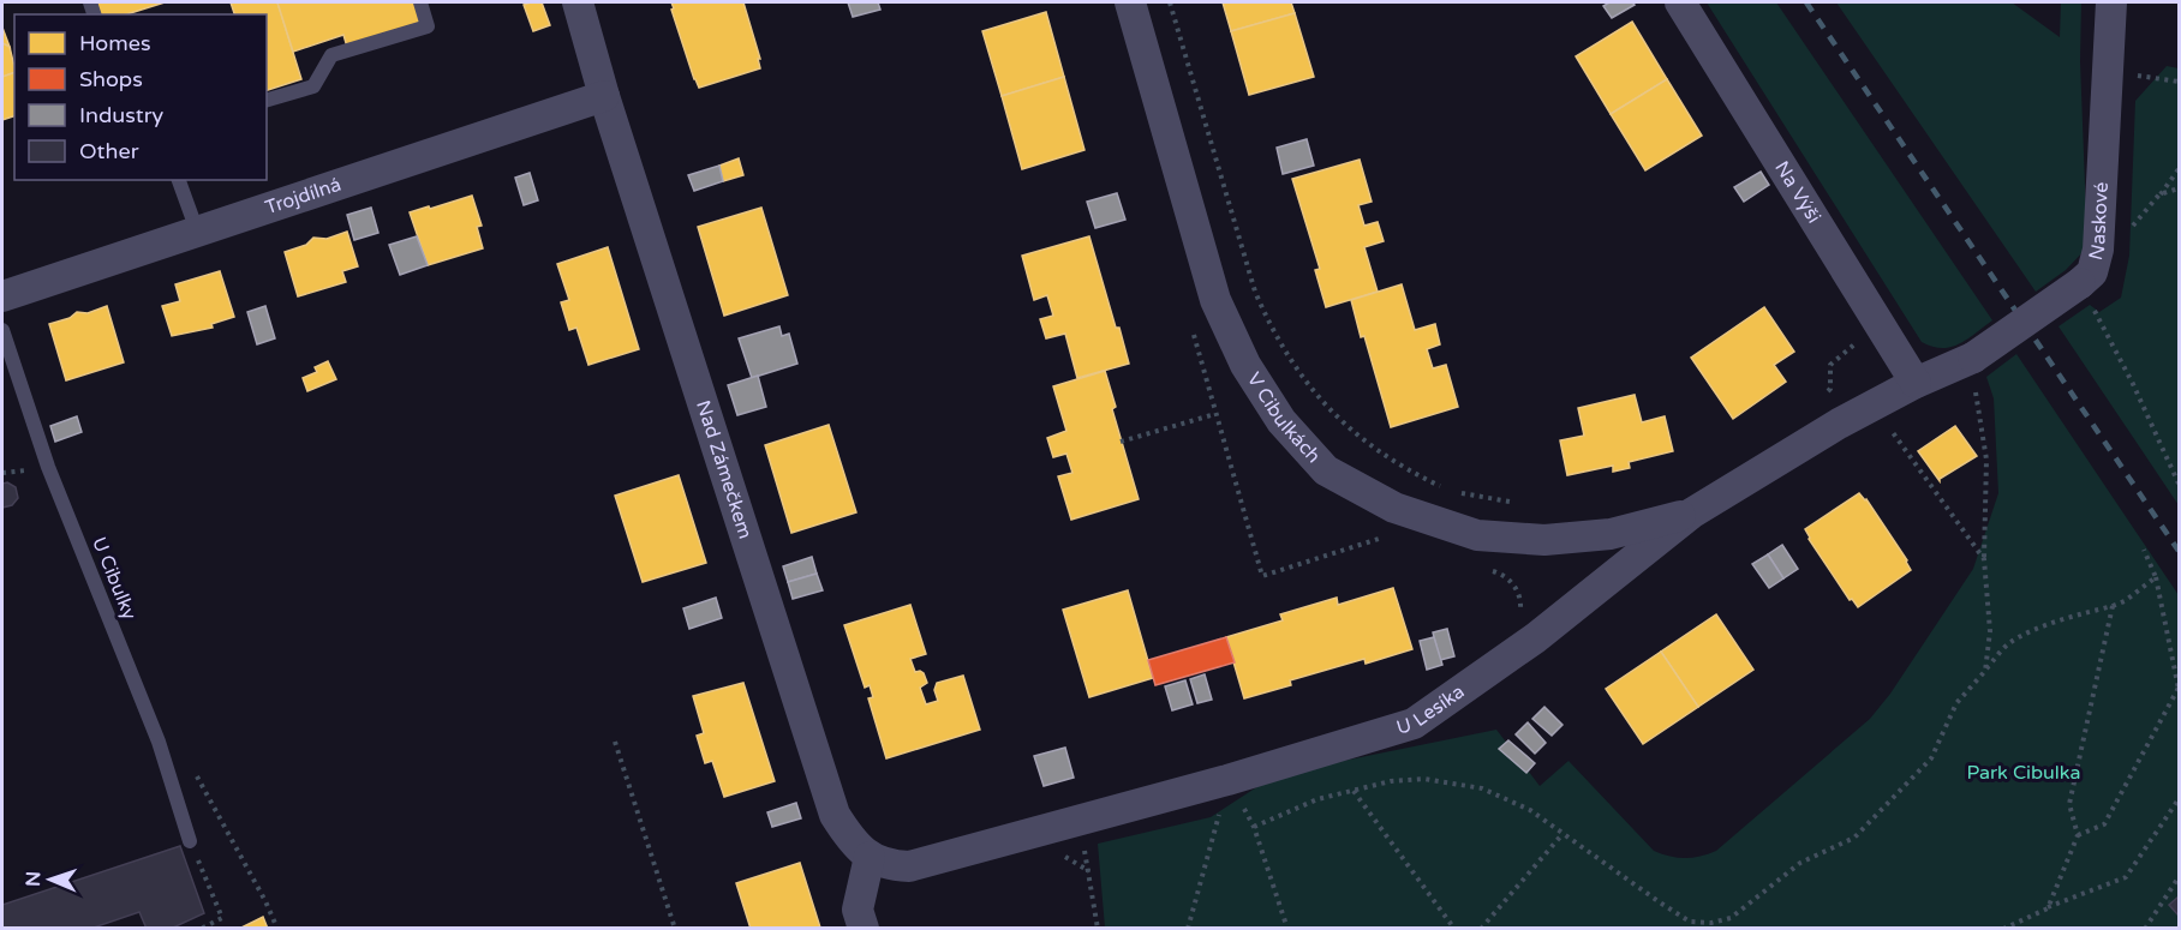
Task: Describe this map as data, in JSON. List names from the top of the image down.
{
  "streets": {
    "street": [
      "Na Výši",
      "Trojdílná",
      "Naskové",
      "V Cibulkách",
      "Nad Zámečkem",
      "U Lesíka"
    ],
    "lane": ["U Cibulky"]
  },
  "crossings": [
    ["Na Výši", "Naskové"],
    ["Na Výši", "U Lesíka"],
    ["Trojdílná", "Nad Zámečkem"],
    ["Naskové", "U Lesíka"],
    ["V Cibulkách", "U Lesíka"],
    ["Nad Zámečkem", "U Lesíka"]
  ],
  "parks": ["Park Cibulka"],
  "legend": [
    "Homes",
    "Shops",
    "Industry",
    "Other"
  ],
  "north": "left"
}
